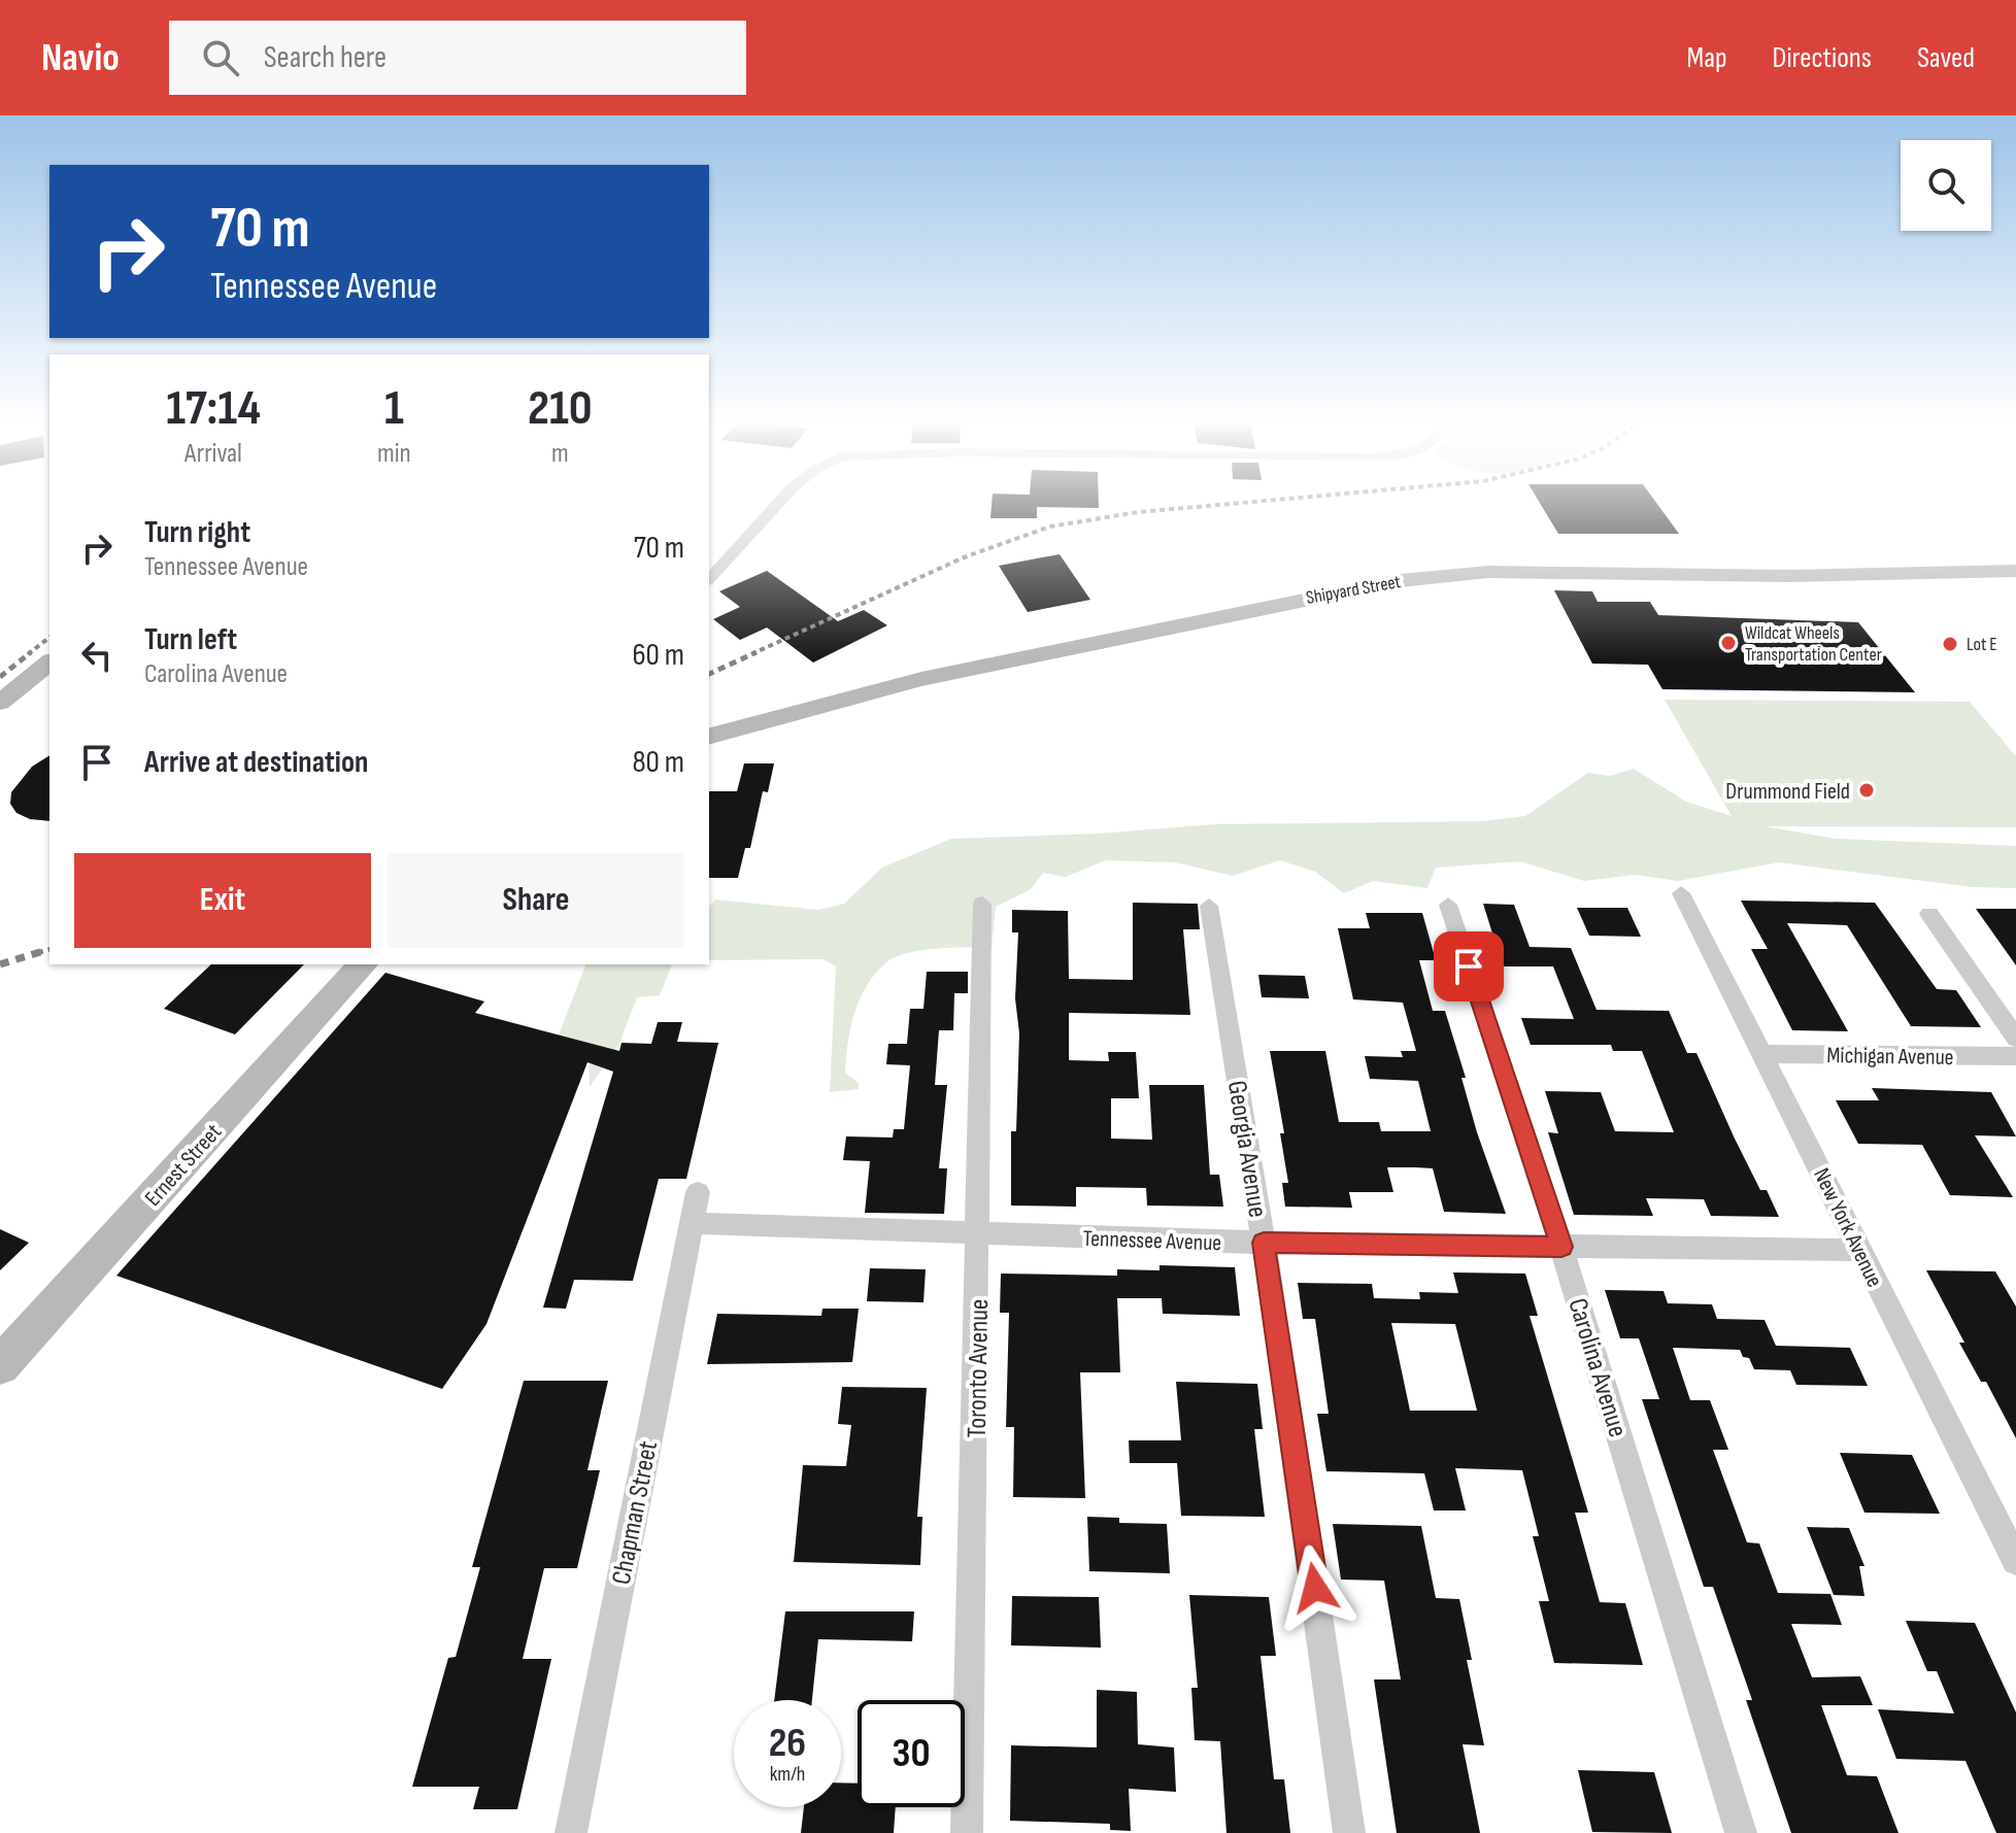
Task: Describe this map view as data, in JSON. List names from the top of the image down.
{
  "streets": {
    "street": [
      "Shipyard Street",
      "Michigan Avenue",
      "Georgia Avenue",
      "Ernest Street",
      "New York Avenue",
      "Tennessee Avenue",
      "Carolina Avenue",
      "Toronto Avenue",
      "Chapman Street"
    ]
  },
  "crossings": [
    ["Michigan Avenue", "New York Avenue"],
    ["Georgia Avenue", "Tennessee Avenue"],
    ["New York Avenue", "Tennessee Avenue"],
    ["Tennessee Avenue", "Carolina Avenue"],
    ["Tennessee Avenue", "Toronto Avenue"],
    ["Tennessee Avenue", "Chapman Street"]
  ],
  "places": ["Wildcat Wheels Transportation Center", "Lot E", "Drummond Field"],
  "page": {
    "header": "Navio",
    "search": "Search here",
    "nav": ["Map", "Directions", "Saved"],
    "turn": ["70 m", "Tennessee Avenue"],
    "eta": [
      "17:14",
      "Arrival",
      "1",
      "min",
      "210",
      "m"
    ],
    "list": [
      {
        "name": "Turn right",
        "note": "Tennessee Avenue",
        "value": "70 m"
      },
      {
        "name": "Turn left",
        "note": "Carolina Avenue",
        "value": "60 m"
      },
      {
        "name": "Arrive at destination",
        "value": "80 m"
      }
    ],
    "buttons": ["Exit", "Share"],
    "speed": "26 km/h",
    "limit": "30"
  }
}
